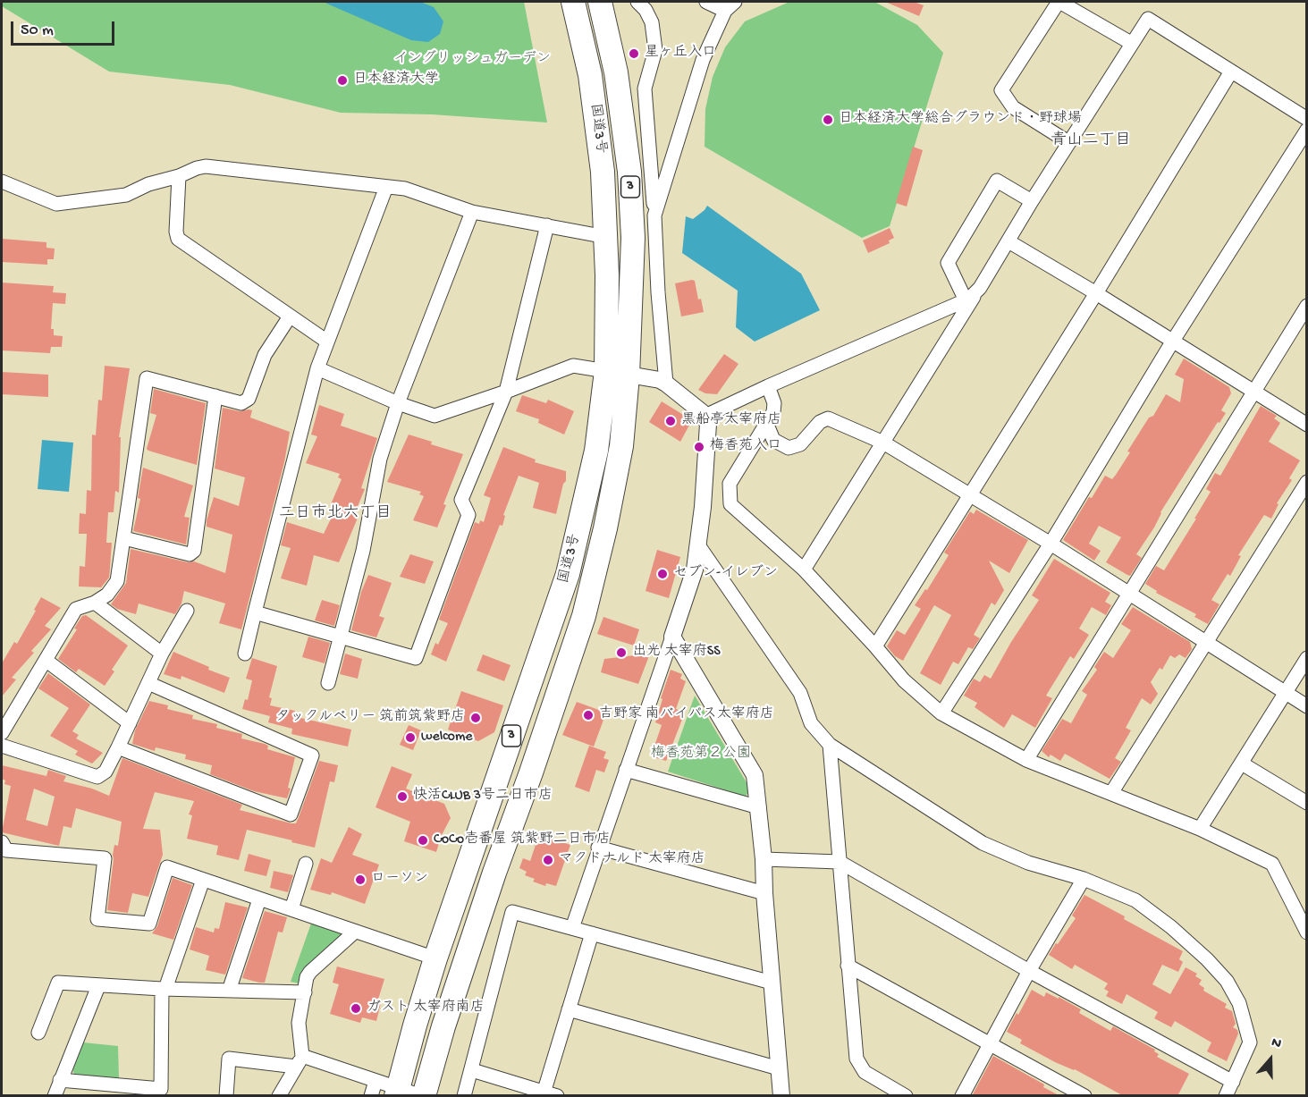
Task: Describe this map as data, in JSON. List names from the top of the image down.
{
  "streets": {
    "highway": ["国道3号", "3"]
  },
  "districts": ["青山二丁目", "二日市北六丁目"],
  "parks": ["イングリッシュガーデン", "梅香苑第２公園"],
  "places": [
    "星ヶ丘入口",
    "日本経済大学",
    "日本経済大学総合グラウンド・野球場",
    "黒船亭太宰府店",
    "梅香苑入口",
    "セブン-イレブン",
    "出光 太宰府SS",
    "吉野家 南バイパス太宰府店",
    "タックルベリー 筑前筑紫野店",
    "welcome",
    "快活CLUB 3号二日市店",
    "CoCo壱番屋 筑紫野二日市店",
    "マクドナルド 太宰府店",
    "ローソン",
    "ガスト 太宰府南店"
  ],
  "scale_bar": "50 m",
  "north": "top"
}
